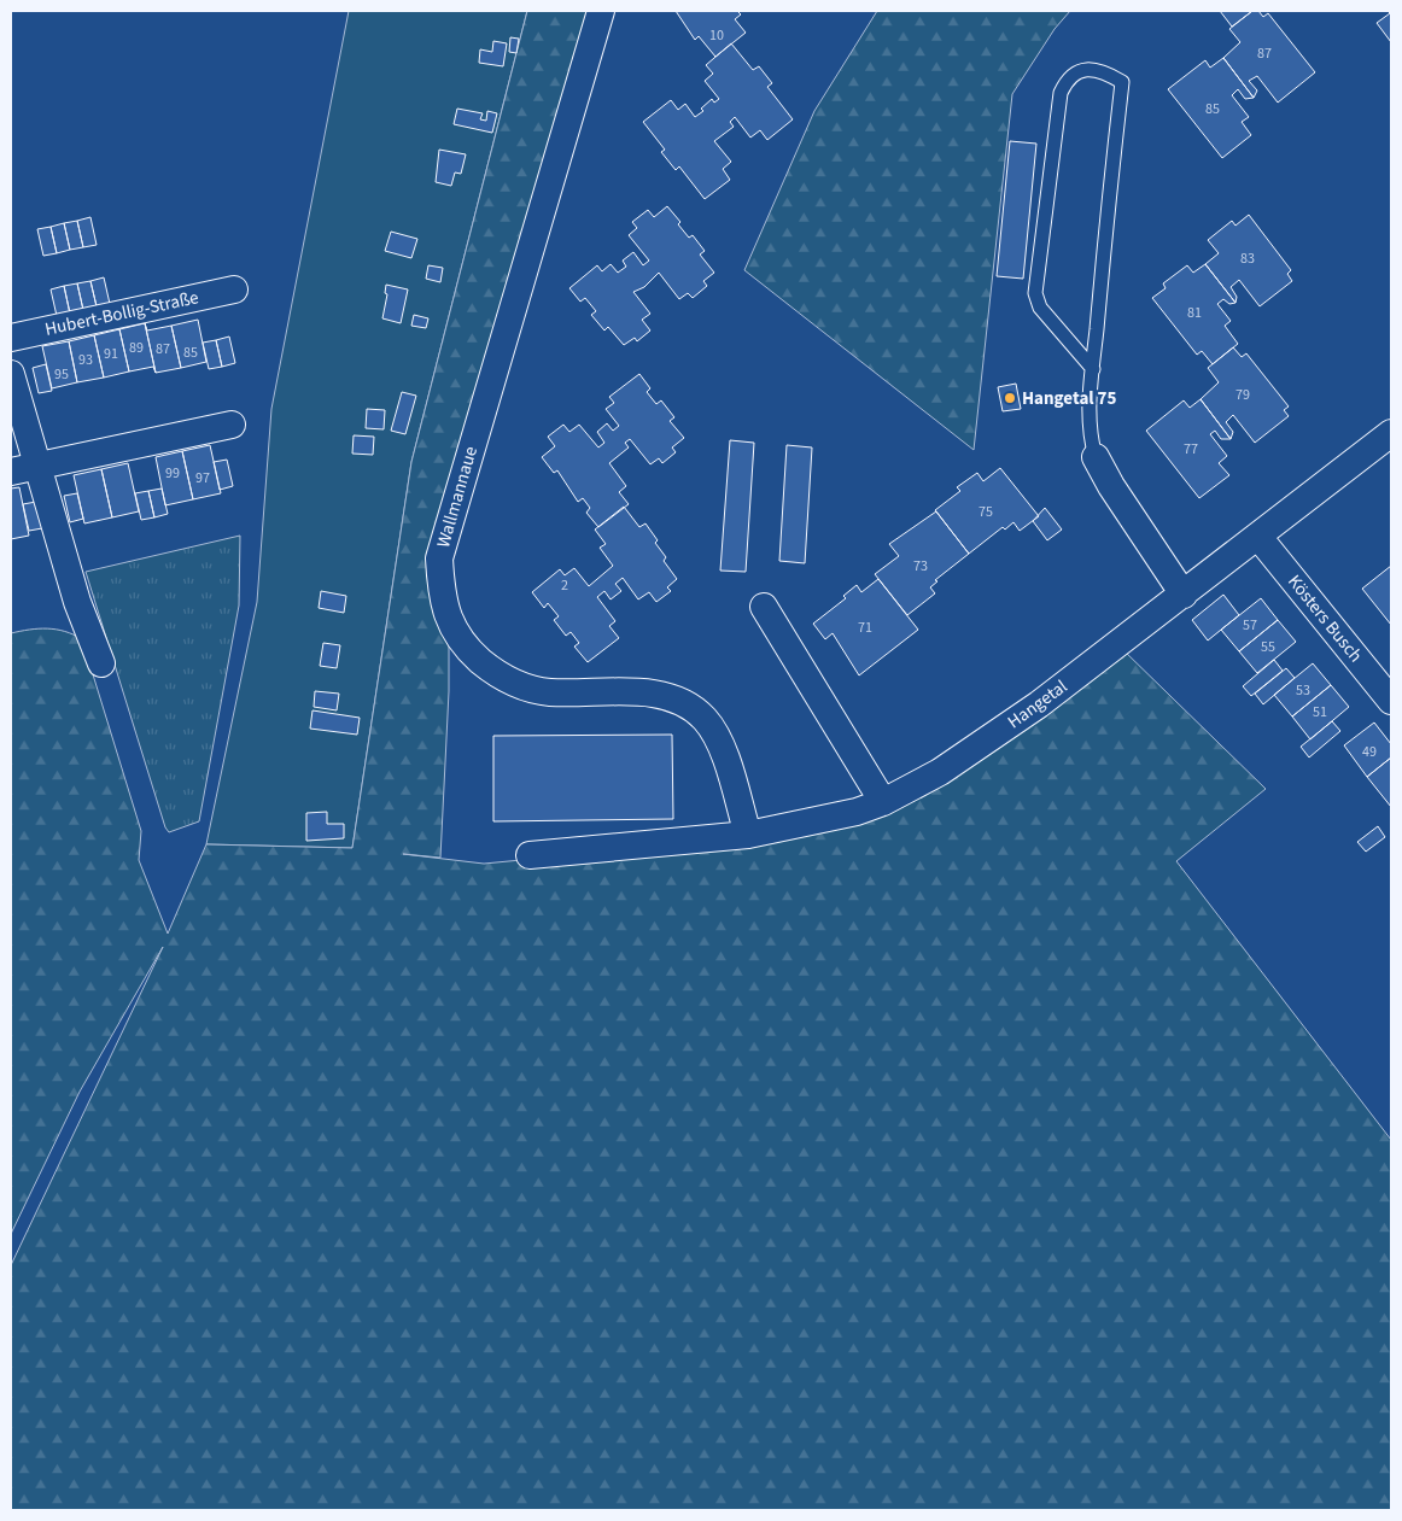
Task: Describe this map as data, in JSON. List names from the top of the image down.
{
  "streets": {
    "street": [
      "Hubert-Bollig-Straße",
      "Wallmannaue",
      "Kösters Busch",
      "Hangetal"
    ]
  },
  "crossings": [
    ["Wallmannaue", "Hangetal"],
    ["Kösters Busch", "Hangetal"]
  ],
  "places": ["Hangetal 75"],
  "house_numbers": [
    "10",
    "87",
    "85",
    "83",
    "81",
    "89",
    "87",
    "85",
    "91",
    "93",
    "95",
    "79",
    "77",
    "99",
    "97",
    "75",
    "73",
    "2",
    "57",
    "71",
    "55",
    "53",
    "51",
    "49"
  ]
}
